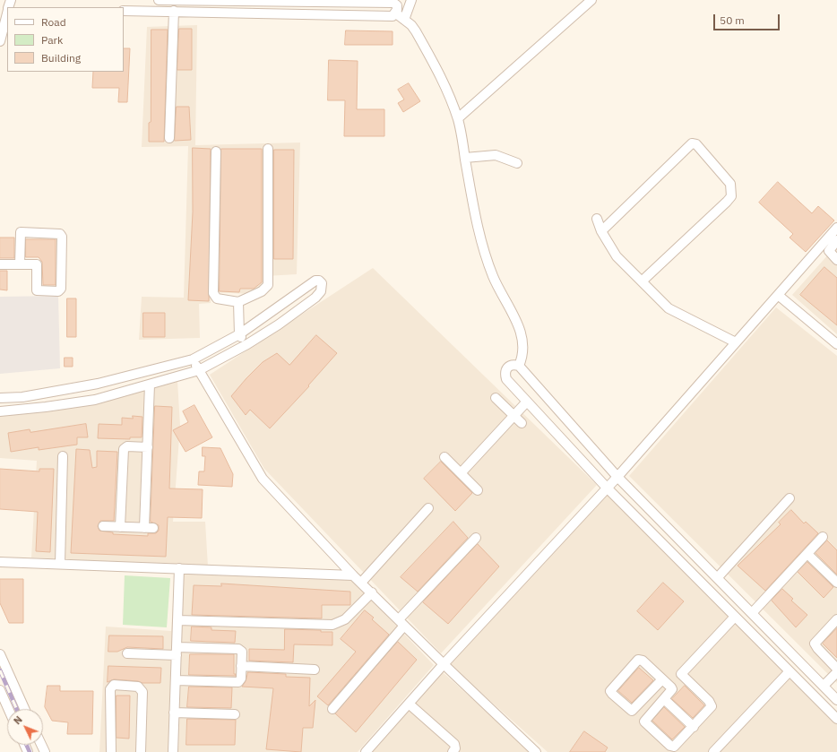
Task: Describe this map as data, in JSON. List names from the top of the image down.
{
  "legend": ["Road", "Park", "Building"],
  "scale_bar": "50 m",
  "north": "top left"
}
